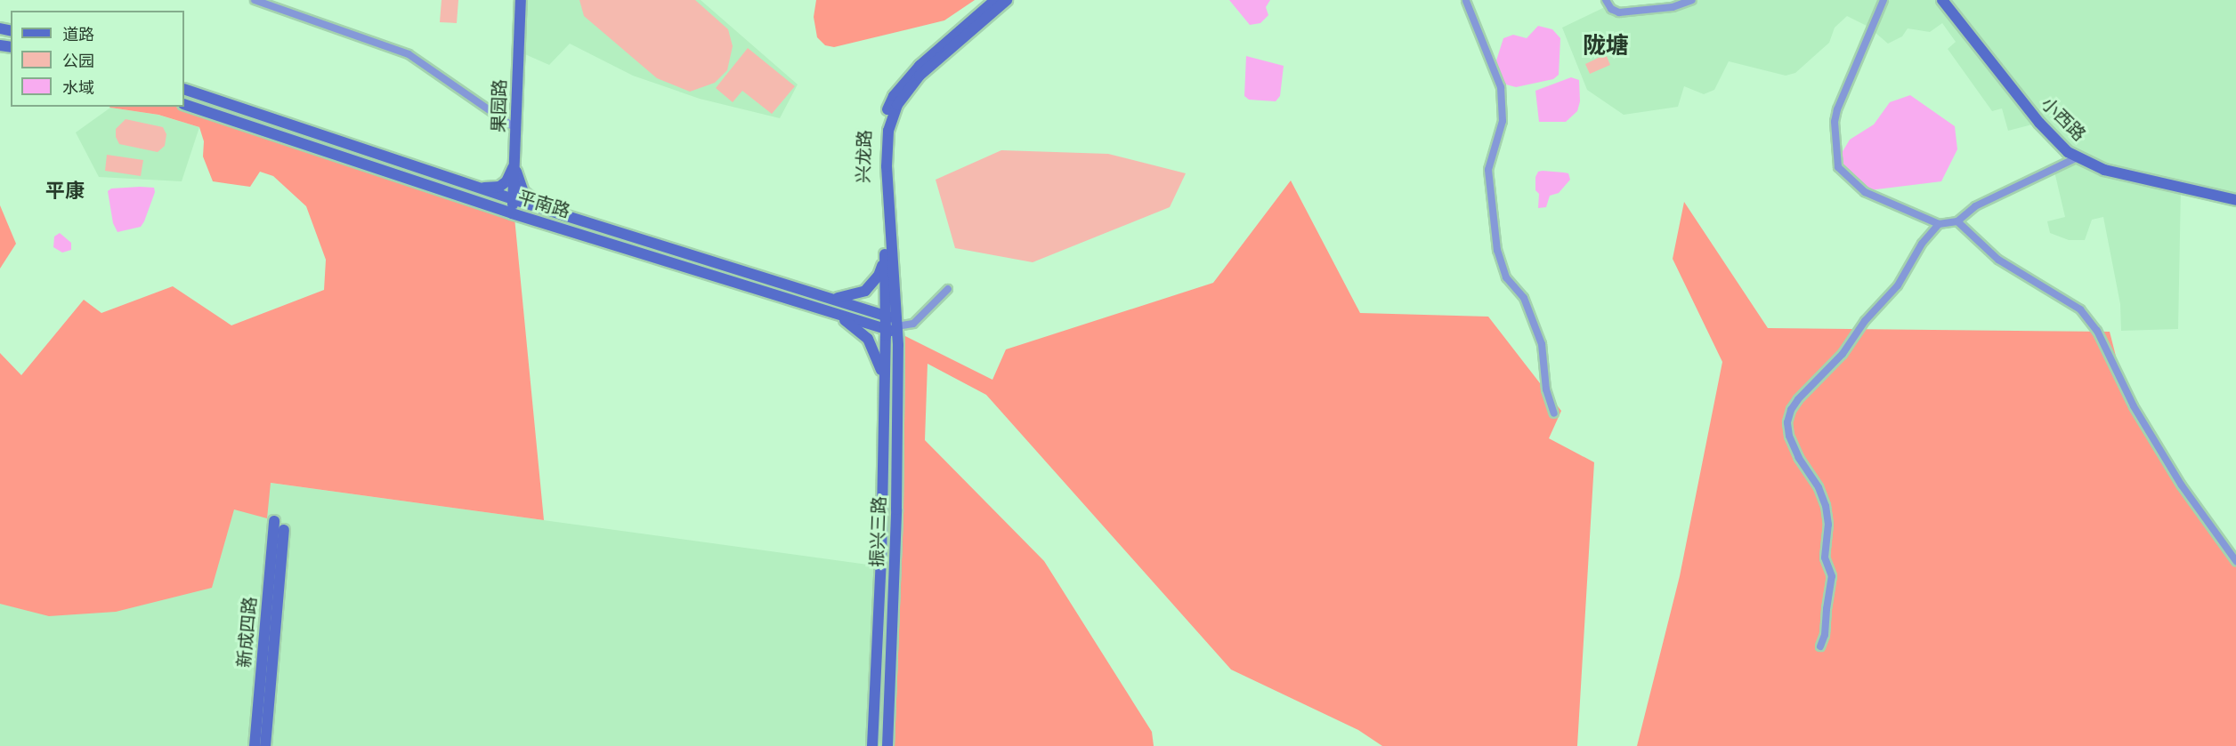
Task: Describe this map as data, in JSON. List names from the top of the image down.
{
  "streets": {
    "main road": [
      "果园路",
      "小西路",
      "兴龙路",
      "平南路",
      "振兴三路",
      "新成四路"
    ]
  },
  "crossings": [
    ["果园路", "平南路"],
    ["兴龙路", "平南路"],
    ["兴龙路", "振兴三路"],
    ["平南路", "振兴三路"]
  ],
  "districts": ["陇塘", "平康"],
  "legend": ["道路", "公园", "水域"]
}
